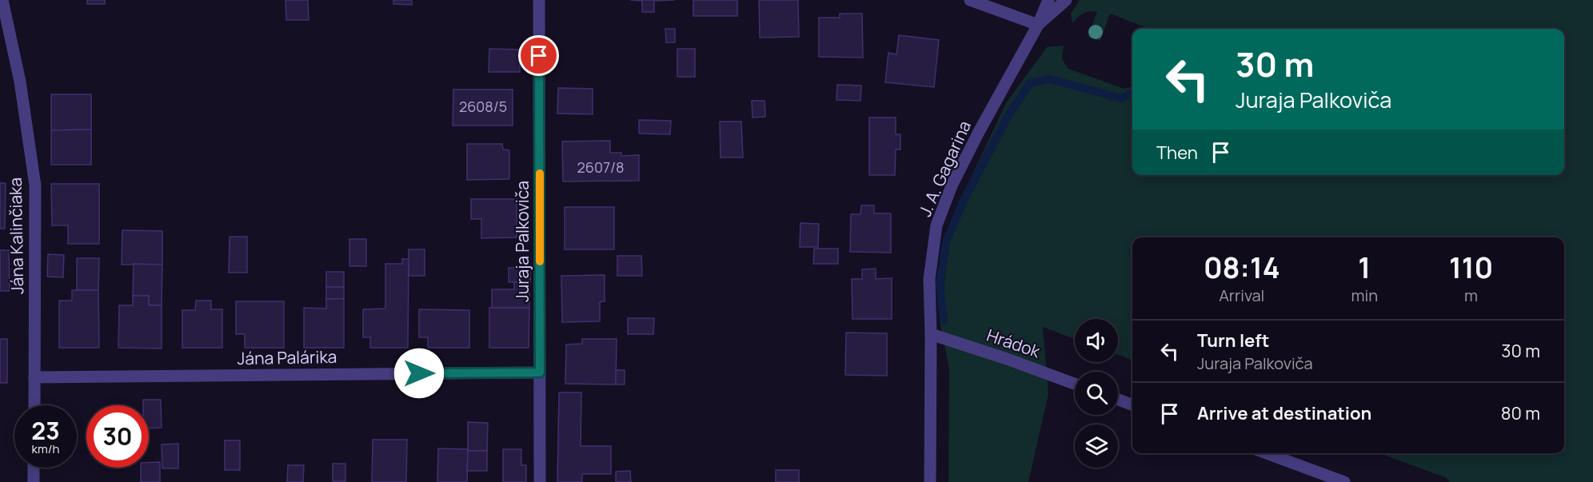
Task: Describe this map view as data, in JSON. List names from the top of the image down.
{
  "streets": {
    "street": [
      "J. A. Gagarina",
      "Jána Kalinčiaka",
      "Juraja Palkoviča",
      "Hrádok",
      "Jána Palárika"
    ]
  },
  "crossings": [
    ["J. A. Gagarina", "Hrádok"],
    ["Jána Kalinčiaka", "Jána Palárika"],
    ["Juraja Palkoviča", "Jána Palárika"]
  ],
  "house_numbers": ["2608/5", "2607/8"],
  "page": {
    "turn": ["30 m", "Juraja Palkoviča"],
    "then": "Then",
    "eta": [
      "08:14",
      "Arrival",
      "1",
      "min",
      "110",
      "m"
    ],
    "list": [
      {
        "name": "Turn left",
        "note": "Juraja Palkoviča",
        "value": "30 m"
      },
      {
        "name": "Arrive at destination",
        "value": "80 m"
      }
    ],
    "speed": "23 km/h",
    "limit": "30"
  }
}
